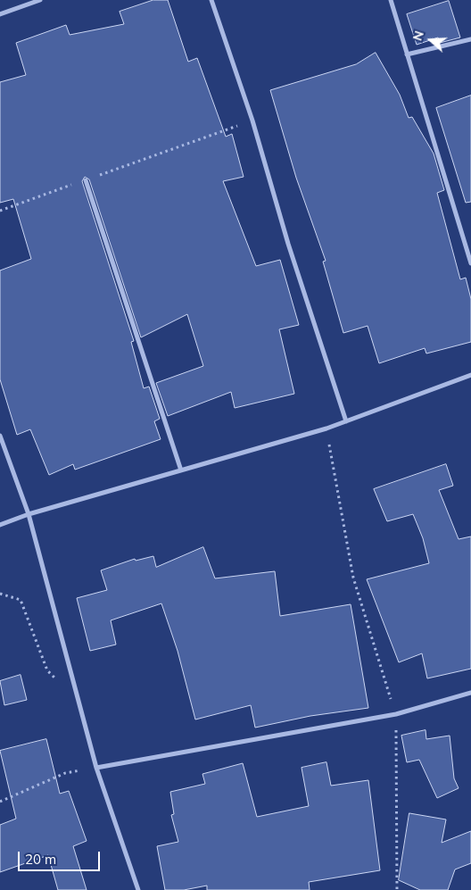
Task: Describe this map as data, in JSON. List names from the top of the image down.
{
  "scale_bar": "20 m",
  "north": "left"
}
